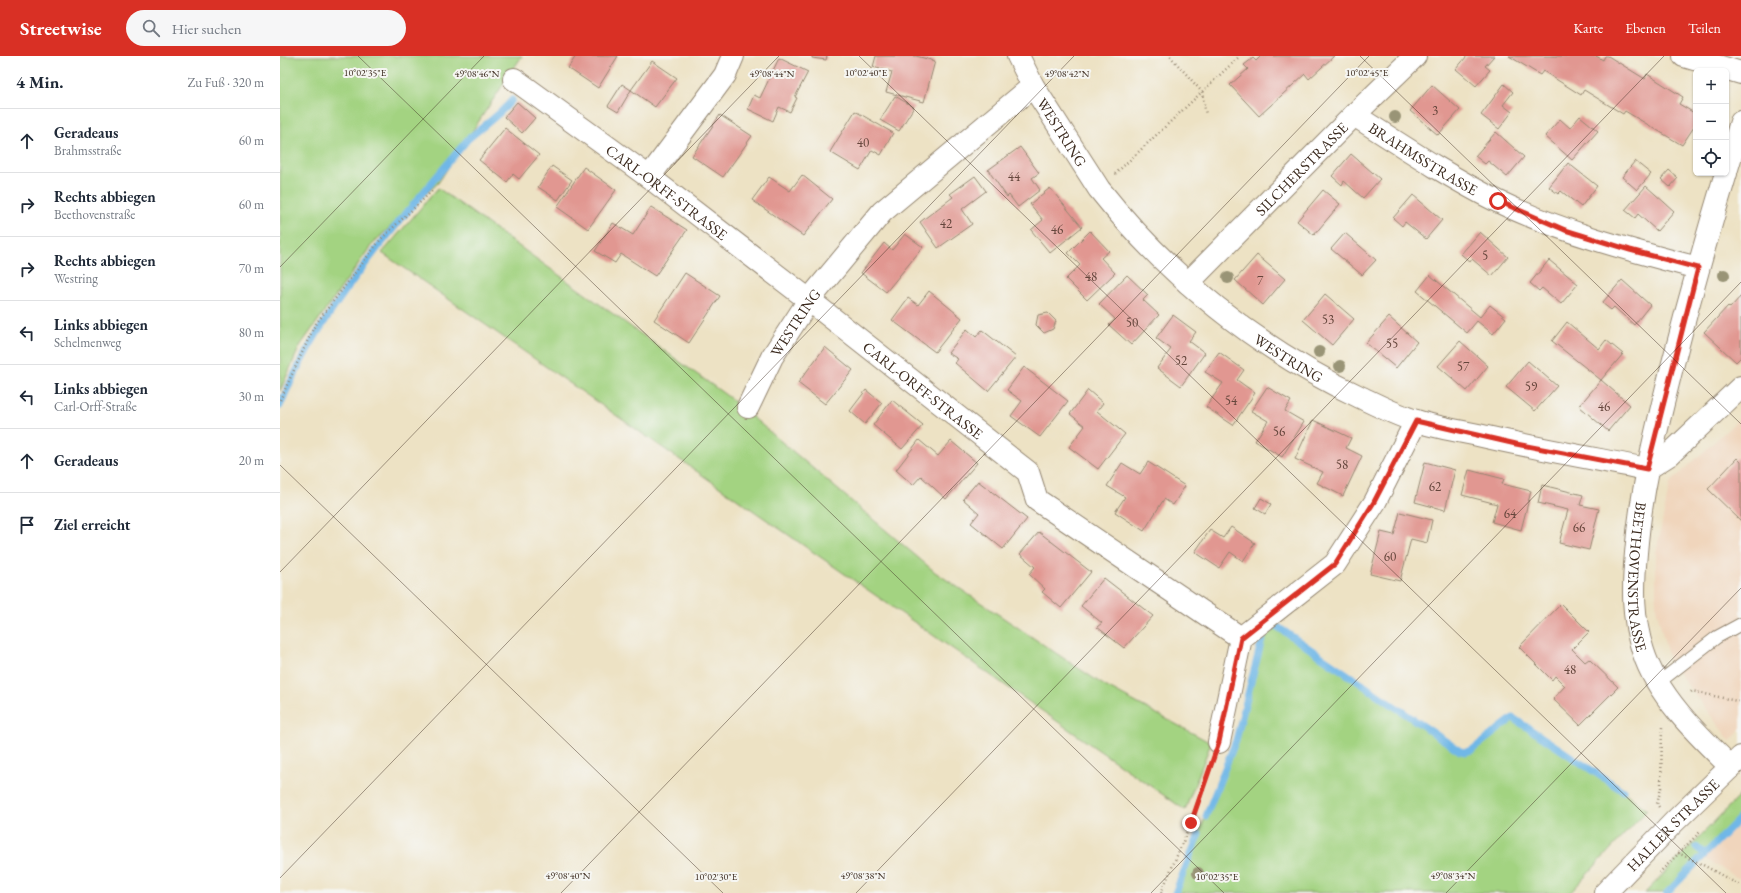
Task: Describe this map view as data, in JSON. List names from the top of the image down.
{
  "streets": {
    "street": [
      "WESTRING",
      "BRAHMSSTRASSE",
      "SILCHERSTRASSE",
      "CARL-ORFF-STRASSE",
      "BEETHOVENSTRASSE",
      "HALLER STRASSE"
    ]
  },
  "crossings": [
    ["WESTRING", "SILCHERSTRASSE"],
    ["WESTRING", "CARL-ORFF-STRASSE"],
    ["WESTRING", "BEETHOVENSTRASSE"],
    ["BRAHMSSTRASSE", "SILCHERSTRASSE"],
    ["BRAHMSSTRASSE", "BEETHOVENSTRASSE"],
    ["BEETHOVENSTRASSE", "HALLER STRASSE"]
  ],
  "house_numbers": [
    "3",
    "40",
    "44",
    "42",
    "46",
    "5",
    "48",
    "7",
    "53",
    "50",
    "55",
    "52",
    "57",
    "59",
    "54",
    "46",
    "56",
    "58",
    "62",
    "64",
    "66",
    "60",
    "48"
  ],
  "page": {
    "header": "Streetwise",
    "search": "Hier suchen",
    "nav": ["Karte", "Ebenen", "Teilen"],
    "heading": ["4 Min.", "Zu Fuß · 320 m"],
    "map_buttons": ["+", "−"],
    "list": [
      ["Geradeaus", "Brahmsstraße", "60 m"],
      ["Rechts abbiegen", "Beethovenstraße", "60 m"],
      ["Rechts abbiegen", "Westring", "70 m"],
      ["Links abbiegen", "Schelmenweg", "80 m"],
      ["Links abbiegen", "Carl-Orff-Straße", "30 m"],
      ["Geradeaus", "20 m"],
      "Ziel erreicht"
    ]
  },
  "coordinates": [
    "10°02'35\"E",
    "10°02'40\"E",
    "10°02'45\"E",
    "49°08'46\"N",
    "49°08'44\"N",
    "49°08'42\"N",
    "49°08'40\"N",
    "49°08'38\"N",
    "49°08'34\"N",
    "10°02'30\"E"
  ]
}
